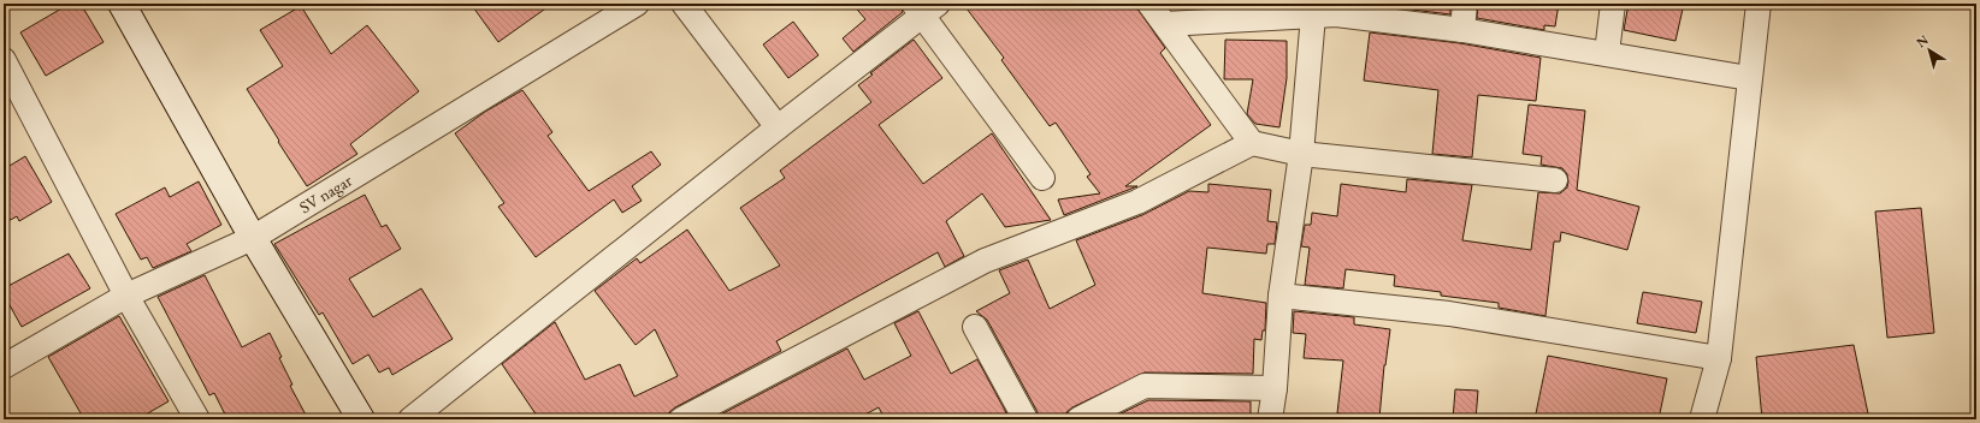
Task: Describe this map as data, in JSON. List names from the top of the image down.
{
  "streets": {
    "street": ["SV nagar"]
  },
  "north": "top left"
}
